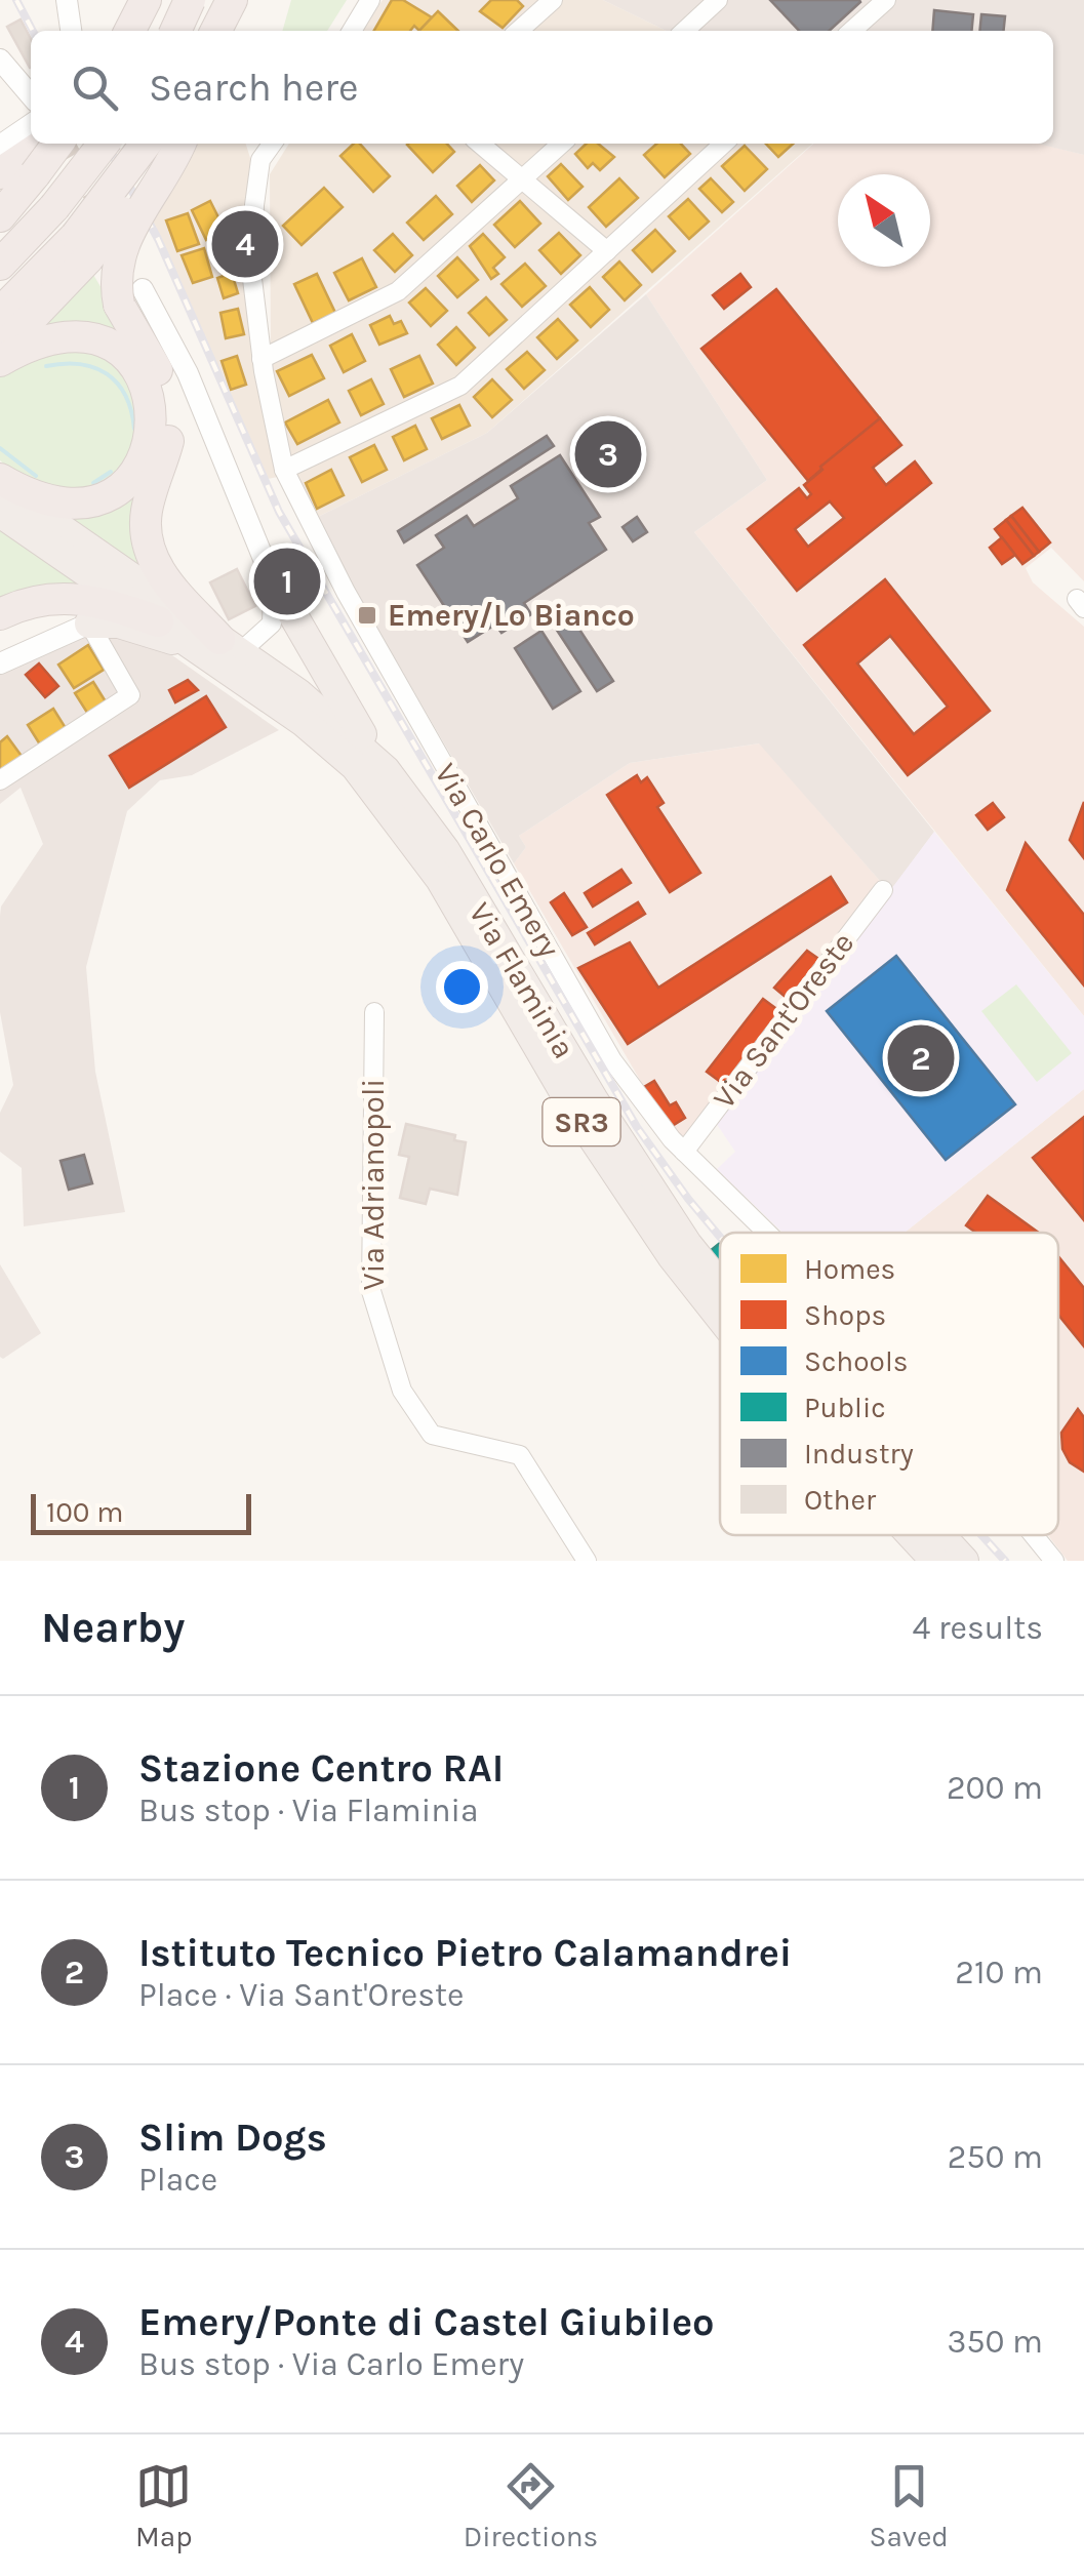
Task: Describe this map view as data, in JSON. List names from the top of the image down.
{
  "streets": {
    "highway": ["Via Flaminia", "SR3"],
    "street": ["Via Carlo Emery", "Via Sant'Oreste", "Via Adrianopoli"]
  },
  "crossings": [
    ["Via Carlo Emery", "Via Sant'Oreste"]
  ],
  "places": {
    "transit": ["Emery/Lo Bianco"]
  },
  "legend": [
    "Homes",
    "Shops",
    "Schools",
    "Public",
    "Industry",
    "Other"
  ],
  "scale_bar": "100 m",
  "north": "top left",
  "page": {
    "search": "Search here",
    "pins": [
      "4",
      "3",
      "1",
      "2"
    ],
    "scale": "100 m",
    "heading": ["Nearby", "4 results"],
    "list": [
      {
        "mark": "1",
        "name": "Stazione Centro RAI",
        "note": "Bus stop · Via Flaminia",
        "value": "200 m"
      },
      {
        "mark": "2",
        "name": "Istituto Tecnico Pietro Calamandrei",
        "note": "Place · Via Sant'Oreste",
        "value": "210 m"
      },
      {
        "mark": "3",
        "name": "Slim Dogs",
        "note": "Place",
        "value": "250 m"
      },
      {
        "mark": "4",
        "name": "Emery/Ponte di Castel Giubileo",
        "note": "Bus stop · Via Carlo Emery",
        "value": "350 m"
      }
    ],
    "nav": ["Map", "Directions", "Saved"]
  }
}
